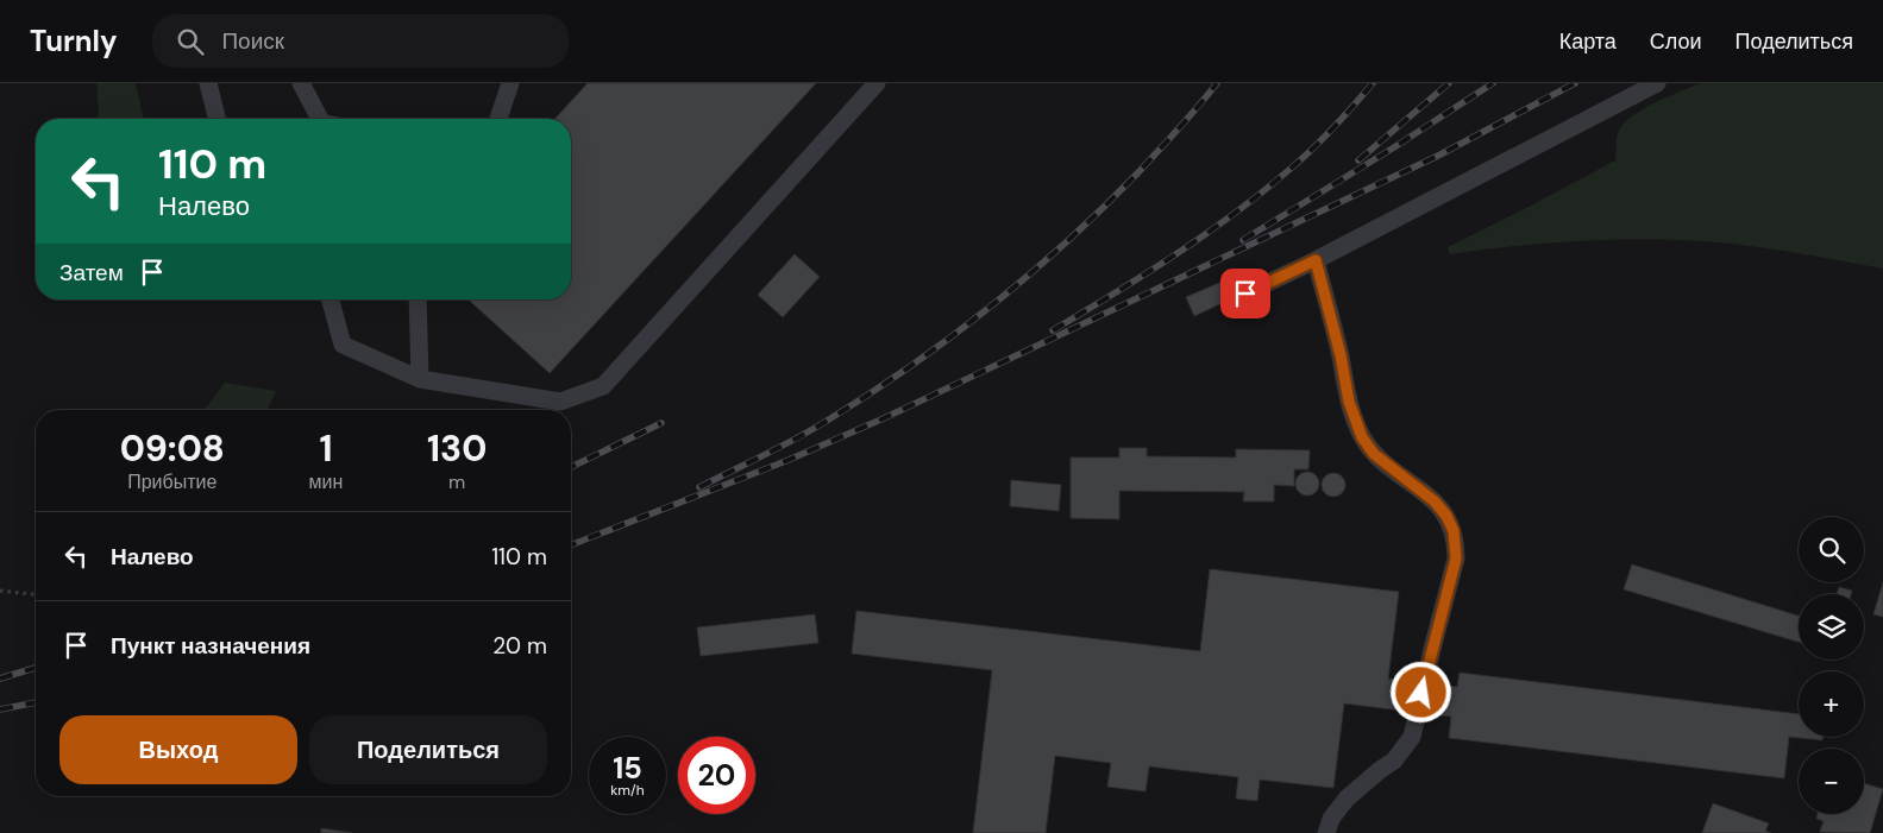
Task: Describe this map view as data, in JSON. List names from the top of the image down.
{
  "page": {
    "header": "Turnly",
    "search": "Поиск",
    "nav": ["Карта", "Слои", "Поделиться"],
    "turn": ["110 m", "Налево"],
    "then": "Затем",
    "eta": [
      "09:08",
      "Прибытие",
      "1",
      "мин",
      "130",
      "m"
    ],
    "list": [
      {
        "name": "Налево",
        "value": "110 m"
      },
      {
        "name": "Пункт назначения",
        "value": "20 m"
      }
    ],
    "map_buttons": ["+", "−"],
    "buttons": ["Выход", "Поделиться"],
    "speed": "15 km/h",
    "limit": "20"
  }
}
